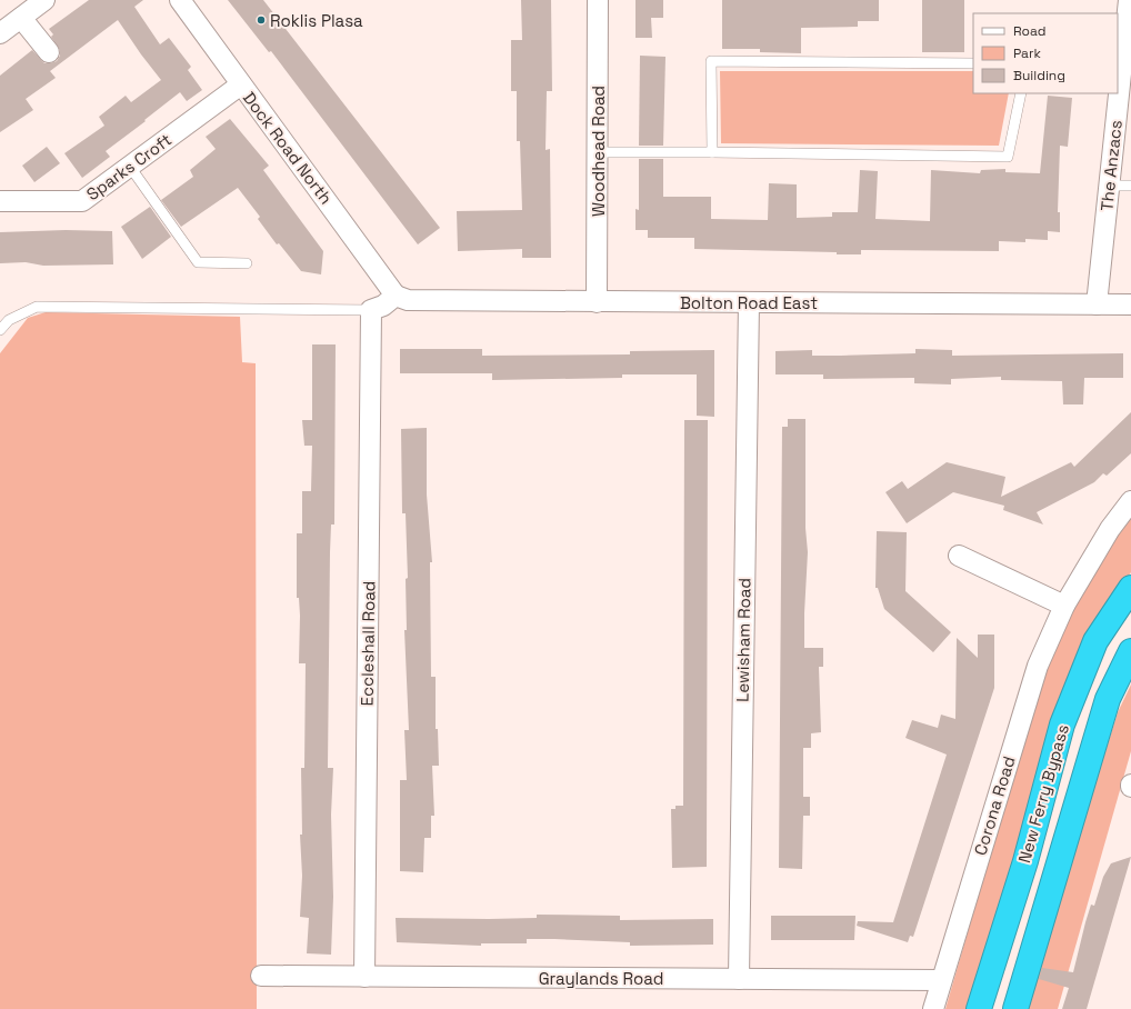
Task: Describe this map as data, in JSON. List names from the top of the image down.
{
  "streets": {
    "highway": ["New Ferry Bypass"],
    "street": [
      "Dock Road North",
      "Woodhead Road",
      "The Anzacs",
      "Sparks Croft",
      "Bolton Road East",
      "Lewisham Road",
      "Eccleshall Road",
      "Corona Road",
      "Graylands Road"
    ]
  },
  "crossings": [
    ["Dock Road North", "Sparks Croft"],
    ["Dock Road North", "Bolton Road East"],
    ["Woodhead Road", "Bolton Road East"],
    ["The Anzacs", "Bolton Road East"],
    ["Bolton Road East", "Lewisham Road"],
    ["Lewisham Road", "Graylands Road"],
    ["Eccleshall Road", "Graylands Road"],
    ["Corona Road", "Graylands Road"]
  ],
  "places": ["Roklis Plasa"],
  "legend": ["Road", "Park", "Building"]
}
